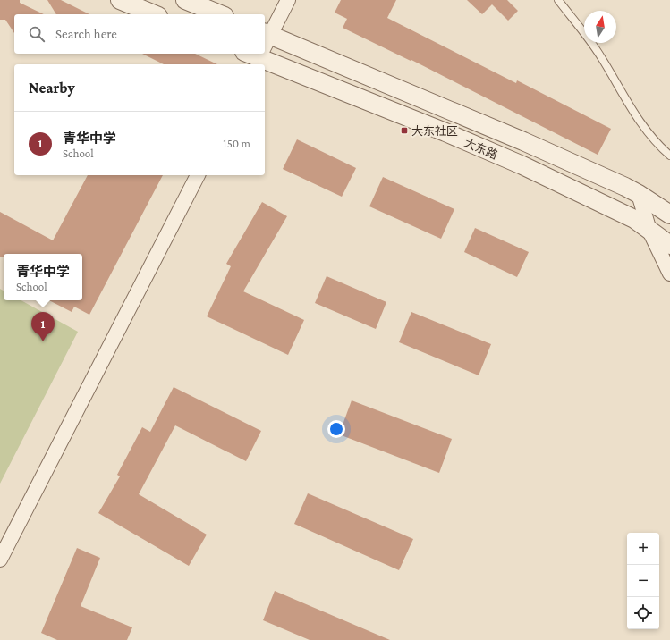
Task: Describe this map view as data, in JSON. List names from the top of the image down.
{
  "streets": {
    "street": ["大东路"]
  },
  "places": {
    "transit": ["大东社区"]
  },
  "north": "top",
  "page": {
    "search": "Search here",
    "heading": "Nearby",
    "list": [
      {
        "mark": "1",
        "name": "青华中学",
        "note": "School",
        "value": "150 m"
      }
    ],
    "popup": ["青华中学", "School"],
    "pins": "1",
    "map_buttons": ["+", "−"]
  }
}
